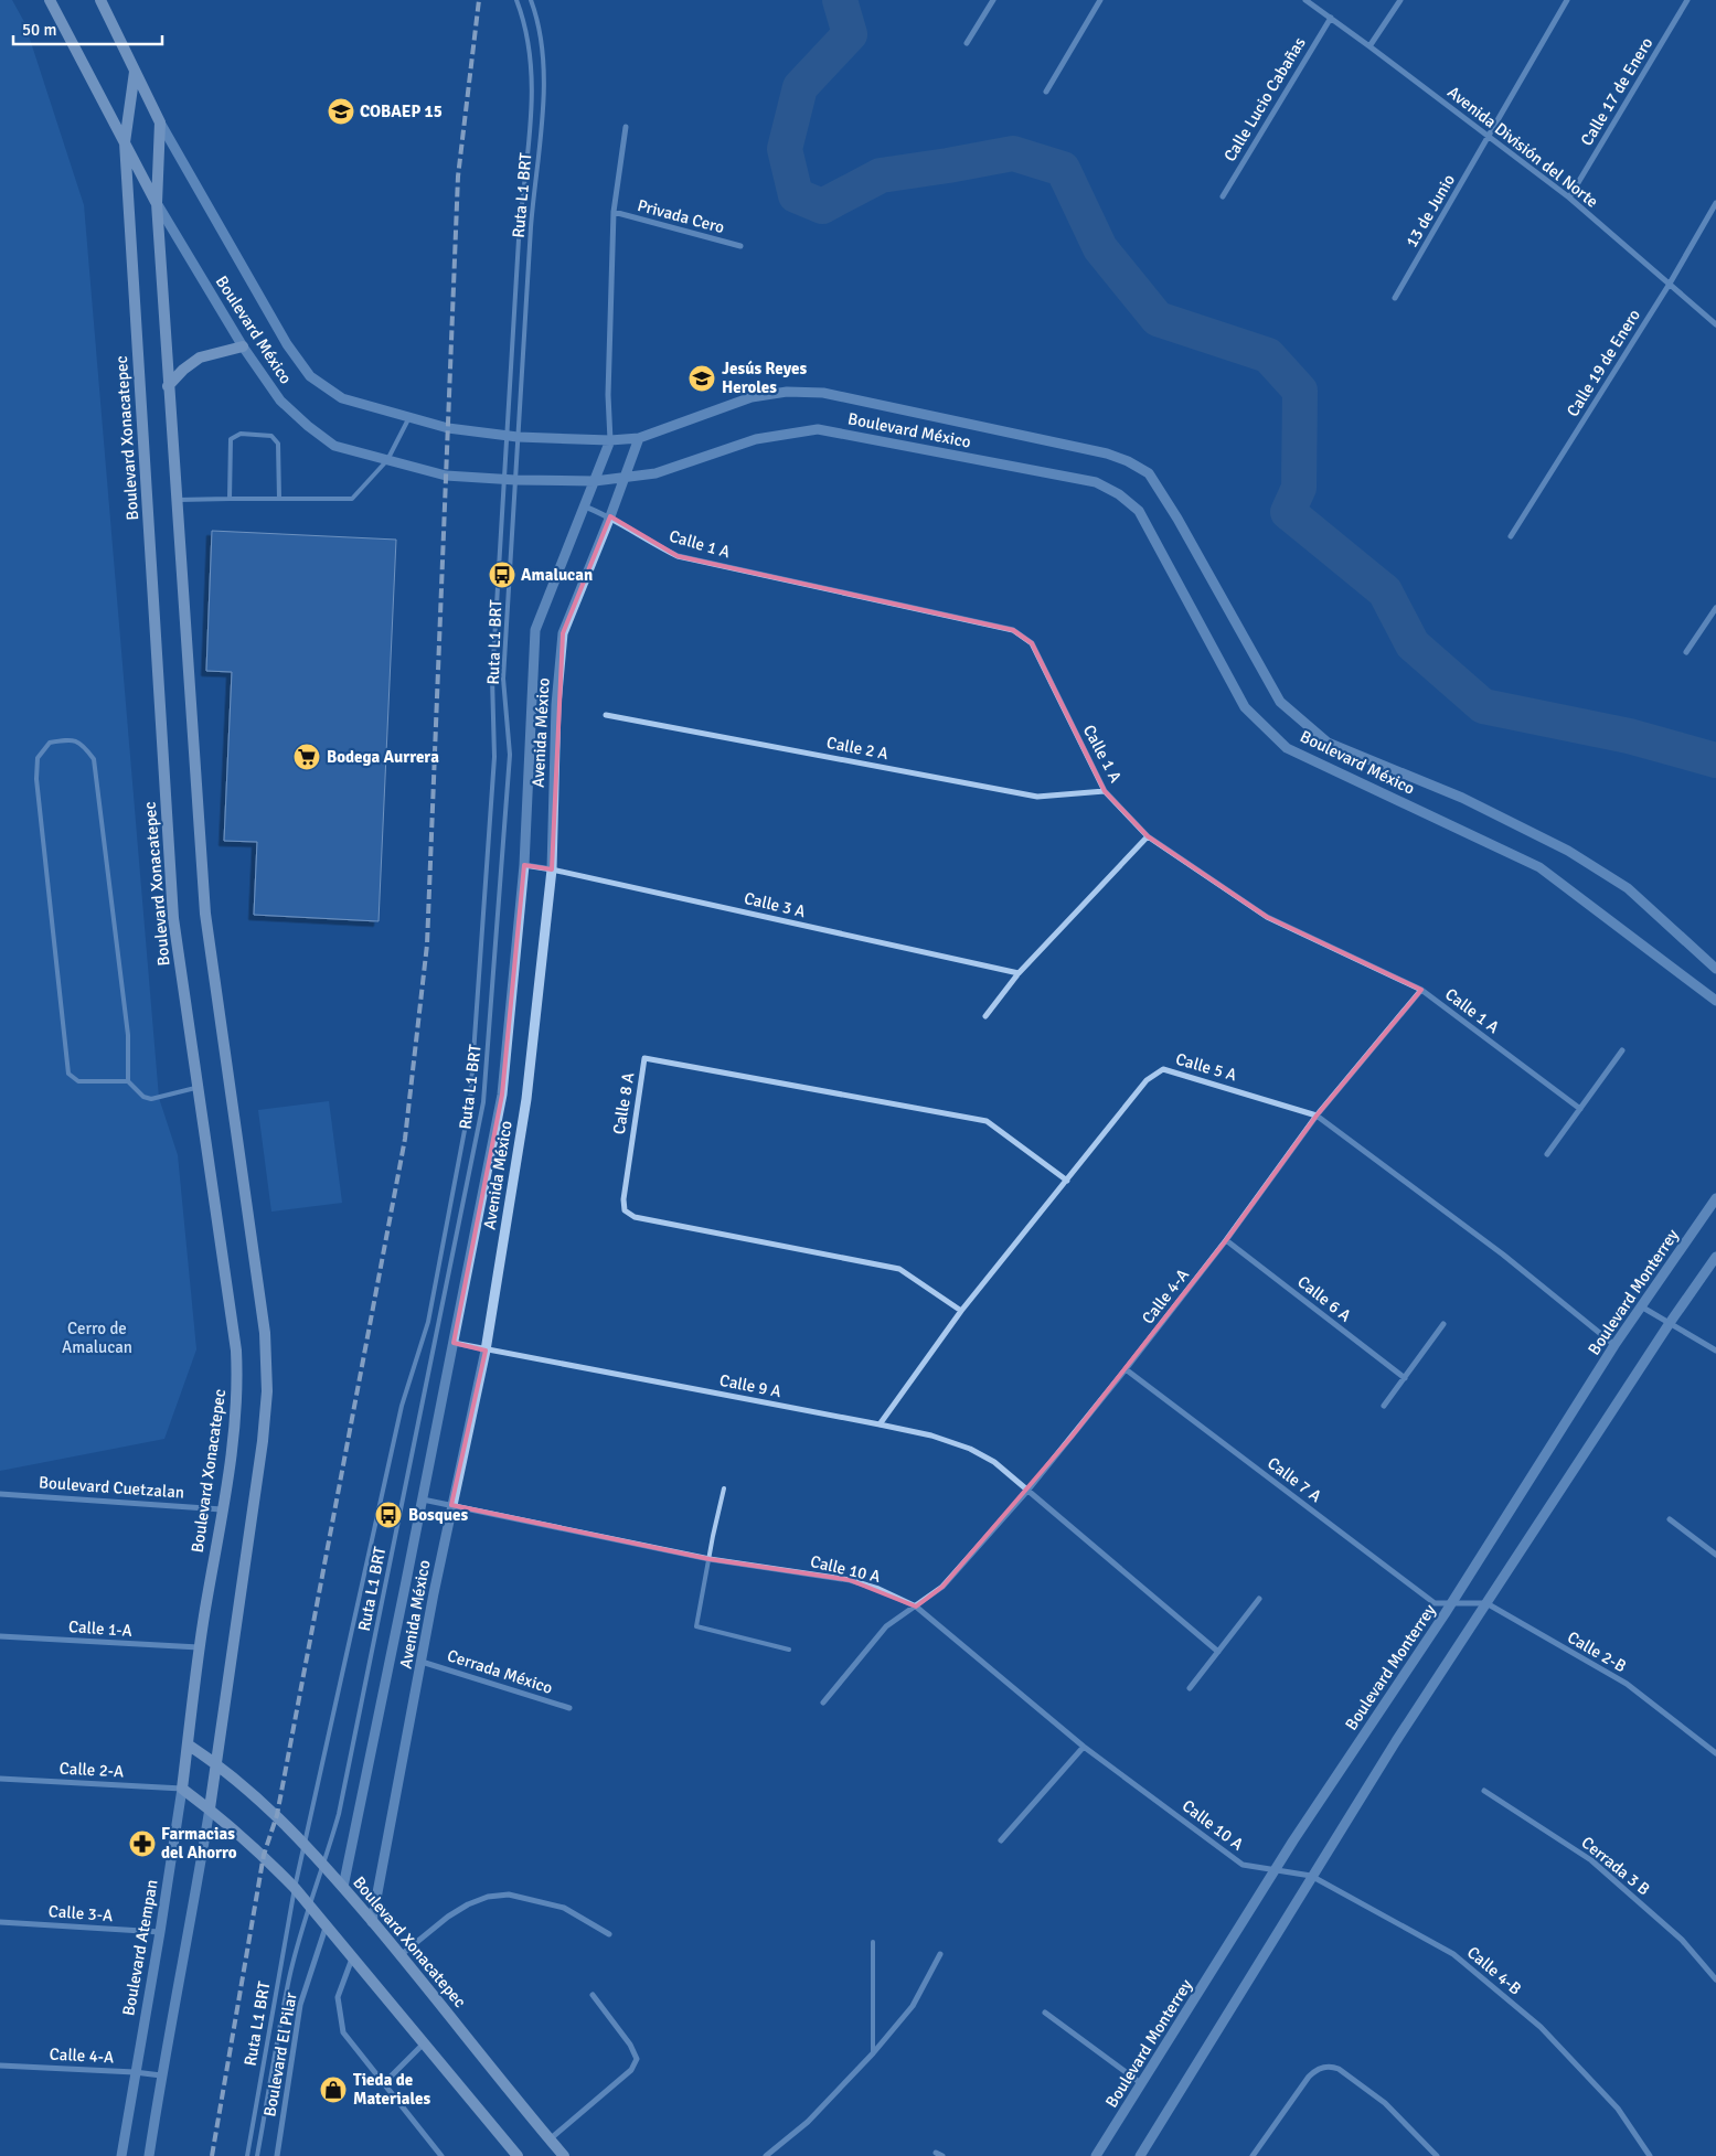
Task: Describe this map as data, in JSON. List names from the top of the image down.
{
  "streets": {
    "main road": ["Boulevard México", "Boulevard Xonacatepec", "Boulevard Atempan"],
    "street": [
      "Calle 17 de Enero",
      "Calle Lucio Cabañas",
      "Avenida División del Norte",
      "13 de Junio",
      "Privada Cero",
      "Calle 19 de Enero",
      "Calle 1 A",
      "Avenida México",
      "Calle 2 A",
      "Calle 3 A",
      "Calle 5 A",
      "Calle 8 A",
      "Boulevard Monterrey",
      "Calle 4-A",
      "Calle 6 A",
      "Calle 9 A",
      "Calle 7 A",
      "Boulevard Cuetzalan",
      "Calle 10 A",
      "Calle 1-A",
      "Calle 2-B",
      "Cerrada México",
      "Calle 2-A",
      "Cerrada 3 B",
      "Calle 3-A",
      "Calle 4-B",
      "Boulevard El Pilar"
    ],
    "lane": ["Ruta L1 BRT"]
  },
  "crossings": [
    ["Calle 17 de Enero", "Avenida División del Norte"],
    ["Calle Lucio Cabañas", "Avenida División del Norte"],
    ["Avenida División del Norte", "13 de Junio"],
    ["Avenida División del Norte", "Calle 19 de Enero"],
    ["Ruta L1 BRT", "Boulevard México"],
    ["Ruta L1 BRT", "Boulevard Xonacatepec"],
    ["Boulevard México", "Boulevard Xonacatepec"],
    ["Boulevard México", "Avenida México"],
    ["Boulevard Xonacatepec", "Avenida México"],
    ["Boulevard Xonacatepec", "Boulevard Cuetzalan"],
    ["Boulevard Xonacatepec", "Calle 1-A"],
    ["Boulevard Xonacatepec", "Boulevard Atempan"],
    ["Calle 1 A", "Avenida México"],
    ["Calle 1 A", "Calle 2 A"],
    ["Calle 1 A", "Calle 4-A"],
    ["Avenida México", "Calle 3 A"],
    ["Avenida México", "Calle 9 A"],
    ["Avenida México", "Calle 10 A"],
    ["Avenida México", "Cerrada México"],
    ["Calle 5 A", "Calle 8 A"],
    ["Calle 5 A", "Boulevard Monterrey"],
    ["Calle 5 A", "Calle 4-A"],
    ["Calle 5 A", "Calle 9 A"],
    ["Boulevard Monterrey", "Calle 7 A"],
    ["Boulevard Monterrey", "Calle 10 A"],
    ["Boulevard Monterrey", "Calle 2-B"],
    ["Boulevard Monterrey", "Calle 4-B"],
    ["Calle 4-A", "Calle 6 A"],
    ["Calle 4-A", "Calle 9 A"],
    ["Calle 4-A", "Calle 7 A"],
    ["Calle 4-A", "Calle 10 A"],
    ["Calle 4-A", "Boulevard Atempan"],
    ["Calle 7 A", "Calle 2-B"],
    ["Calle 10 A", "Calle 4-B"],
    ["Calle 2-A", "Boulevard Atempan"],
    ["Calle 3-A", "Boulevard Atempan"]
  ],
  "parks": ["Cerro de Amalucan"],
  "places": {
    "school or university": ["COBAEP 15", "Jesús Reyes Heroles"],
    "bus stop": ["Amalucan", "Bosques"],
    "supermarket": ["Bodega Aurrera"],
    "pharmacy": ["Farmacias del Ahorro"],
    "shop": ["Tieda de Materiales"]
  },
  "scale_bar": "50 m"
}
